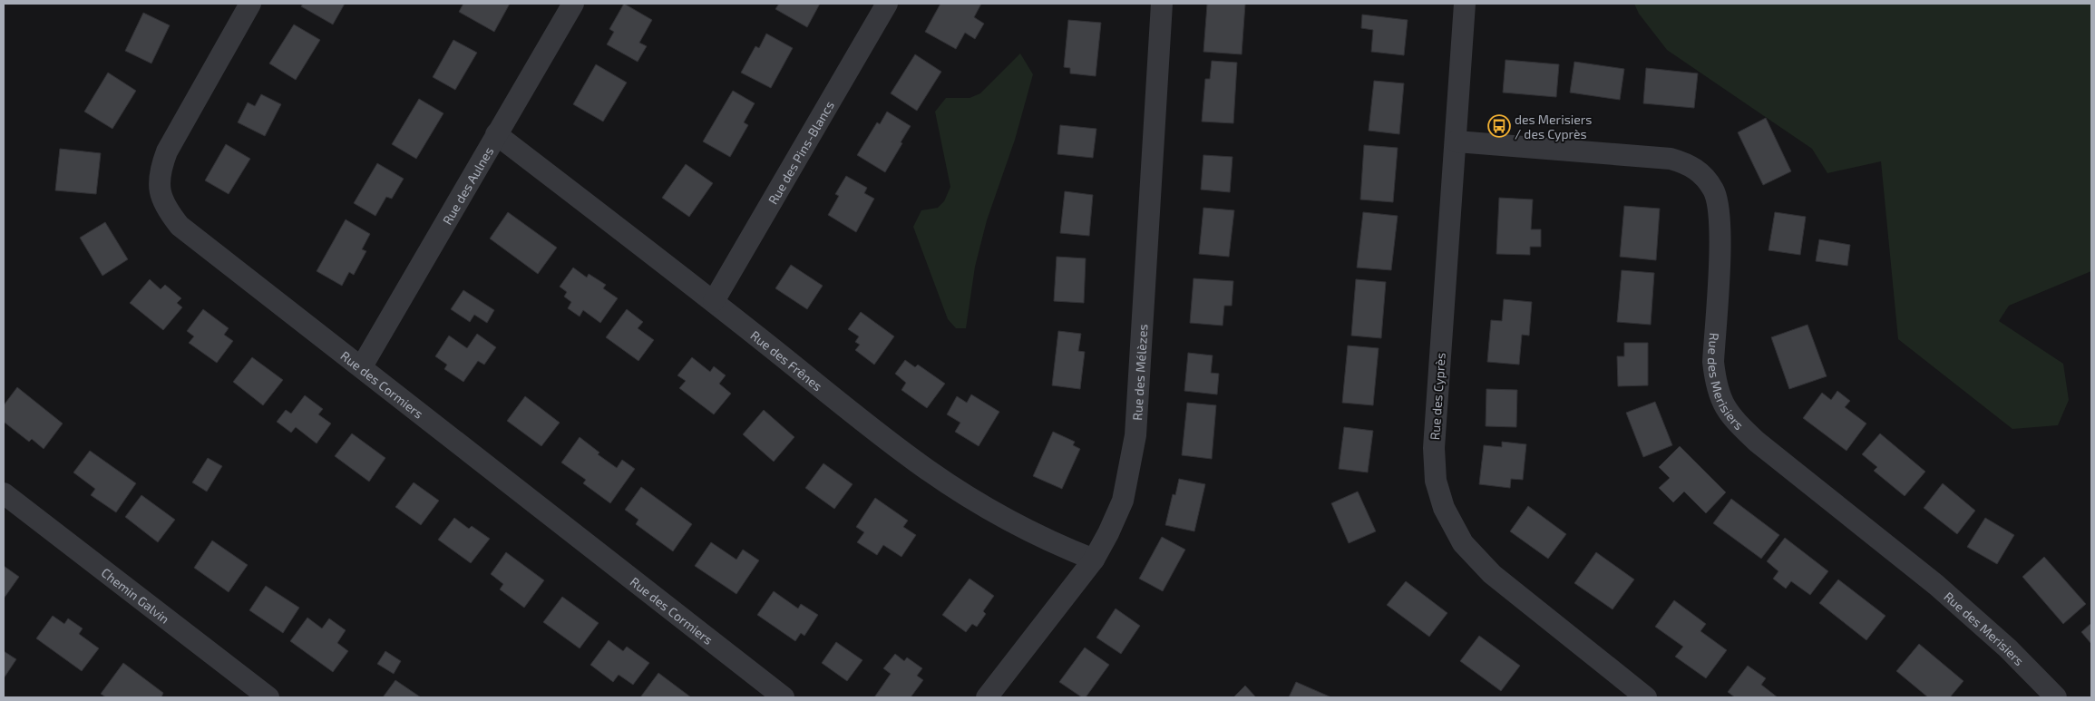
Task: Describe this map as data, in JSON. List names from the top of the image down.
{
  "streets": {
    "street": [
      "Rue des Pins-Blancs",
      "Rue des Aulnes",
      "Rue des Frênes",
      "Rue des Mélèzes",
      "Rue des Merisiers",
      "Rue des Cormiers",
      "Rue des Cyprès",
      "Chemin Galvin"
    ]
  },
  "crossings": [
    ["Rue des Pins-Blancs", "Rue des Frênes"],
    ["Rue des Aulnes", "Rue des Frênes"],
    ["Rue des Aulnes", "Rue des Cormiers"],
    ["Rue des Frênes", "Rue des Mélèzes"],
    ["Rue des Merisiers", "Rue des Cyprès"]
  ],
  "places": {
    "bus stop": ["des Merisiers / des Cyprès"]
  }
}
